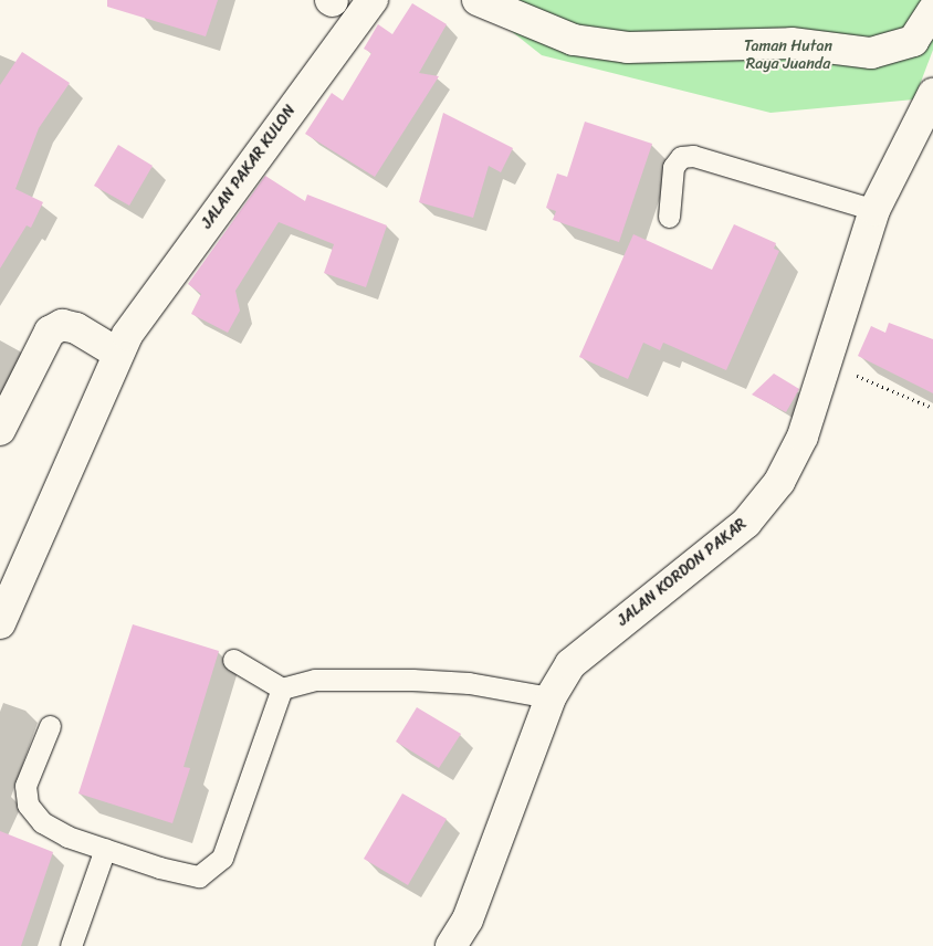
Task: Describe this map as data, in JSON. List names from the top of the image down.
{
  "streets": {
    "street": ["JALAN PAKAR KULON", "JALAN KORDON PAKAR"]
  },
  "parks": ["Taman Hutan Raya Juanda"]
}
